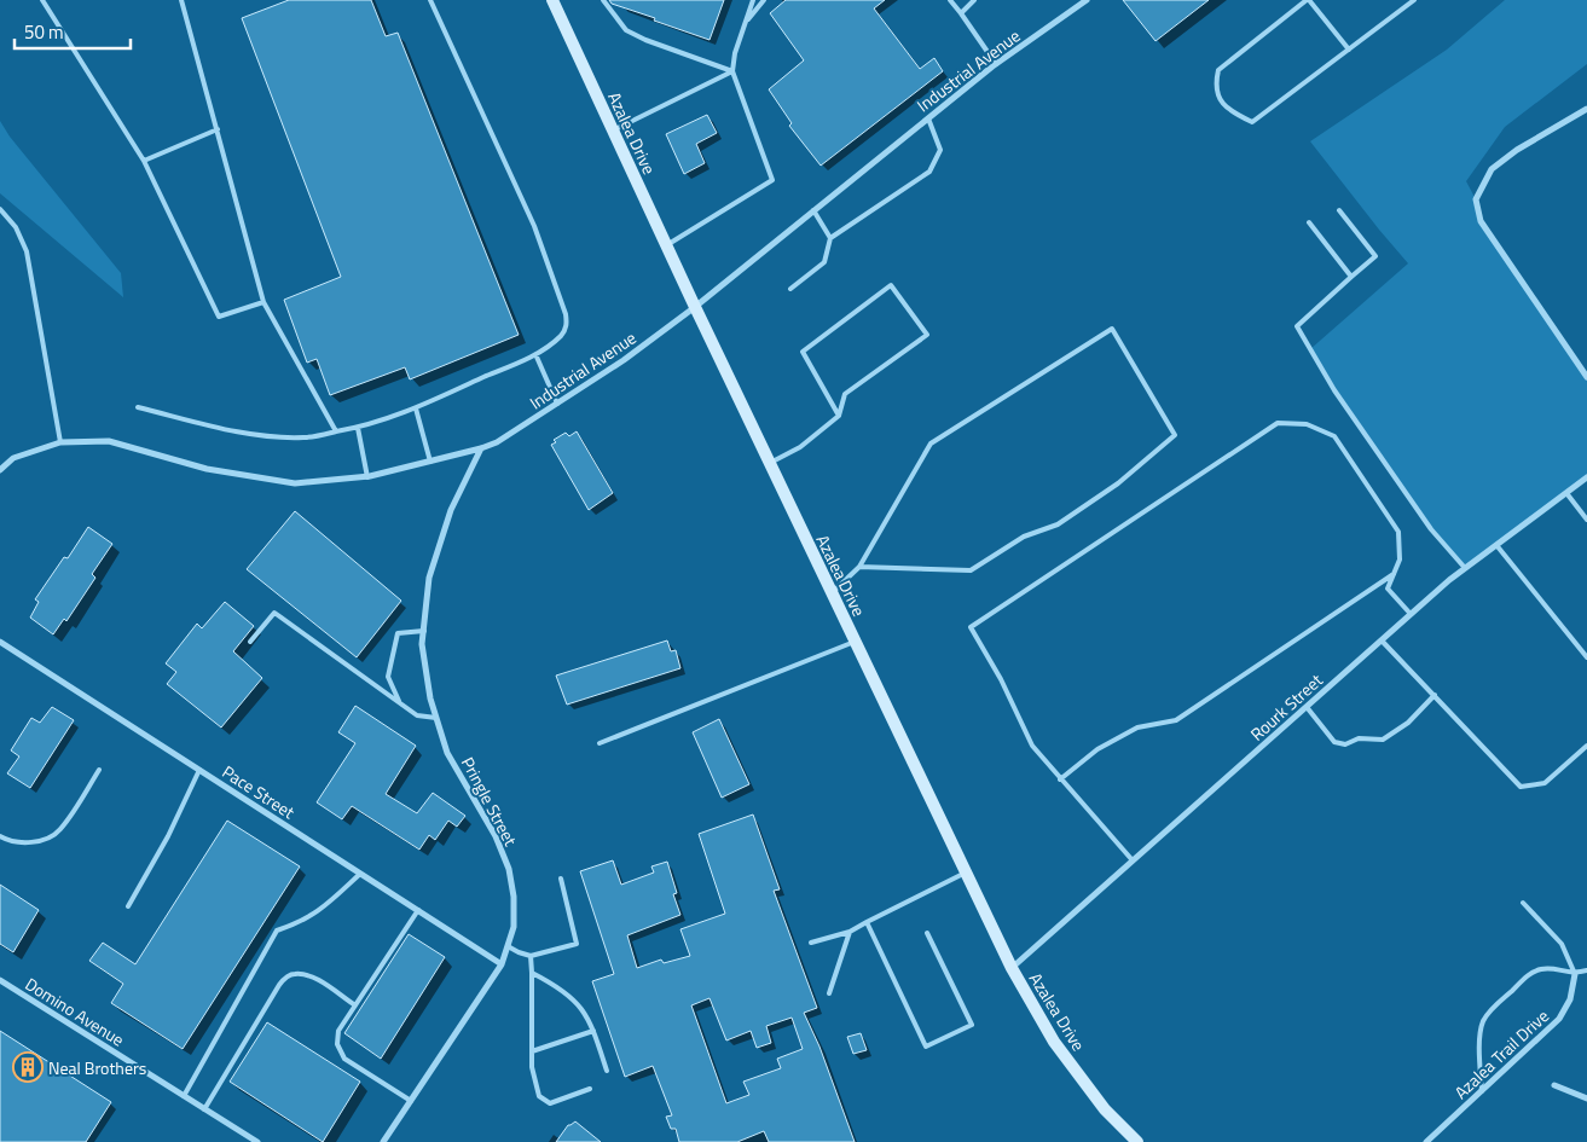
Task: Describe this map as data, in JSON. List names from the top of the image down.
{
  "streets": {
    "street": [
      "Industrial Avenue",
      "Azalea Drive",
      "Rourk Street",
      "Pace Street",
      "Pringle Street",
      "Domino Avenue",
      "Azalea Trail Drive"
    ]
  },
  "crossings": [
    ["Industrial Avenue", "Azalea Drive"],
    ["Industrial Avenue", "Pringle Street"],
    ["Azalea Drive", "Rourk Street"],
    ["Pace Street", "Pringle Street"]
  ],
  "places": {
    "building": ["Neal Brothers"]
  },
  "scale_bar": "50 m"
}
